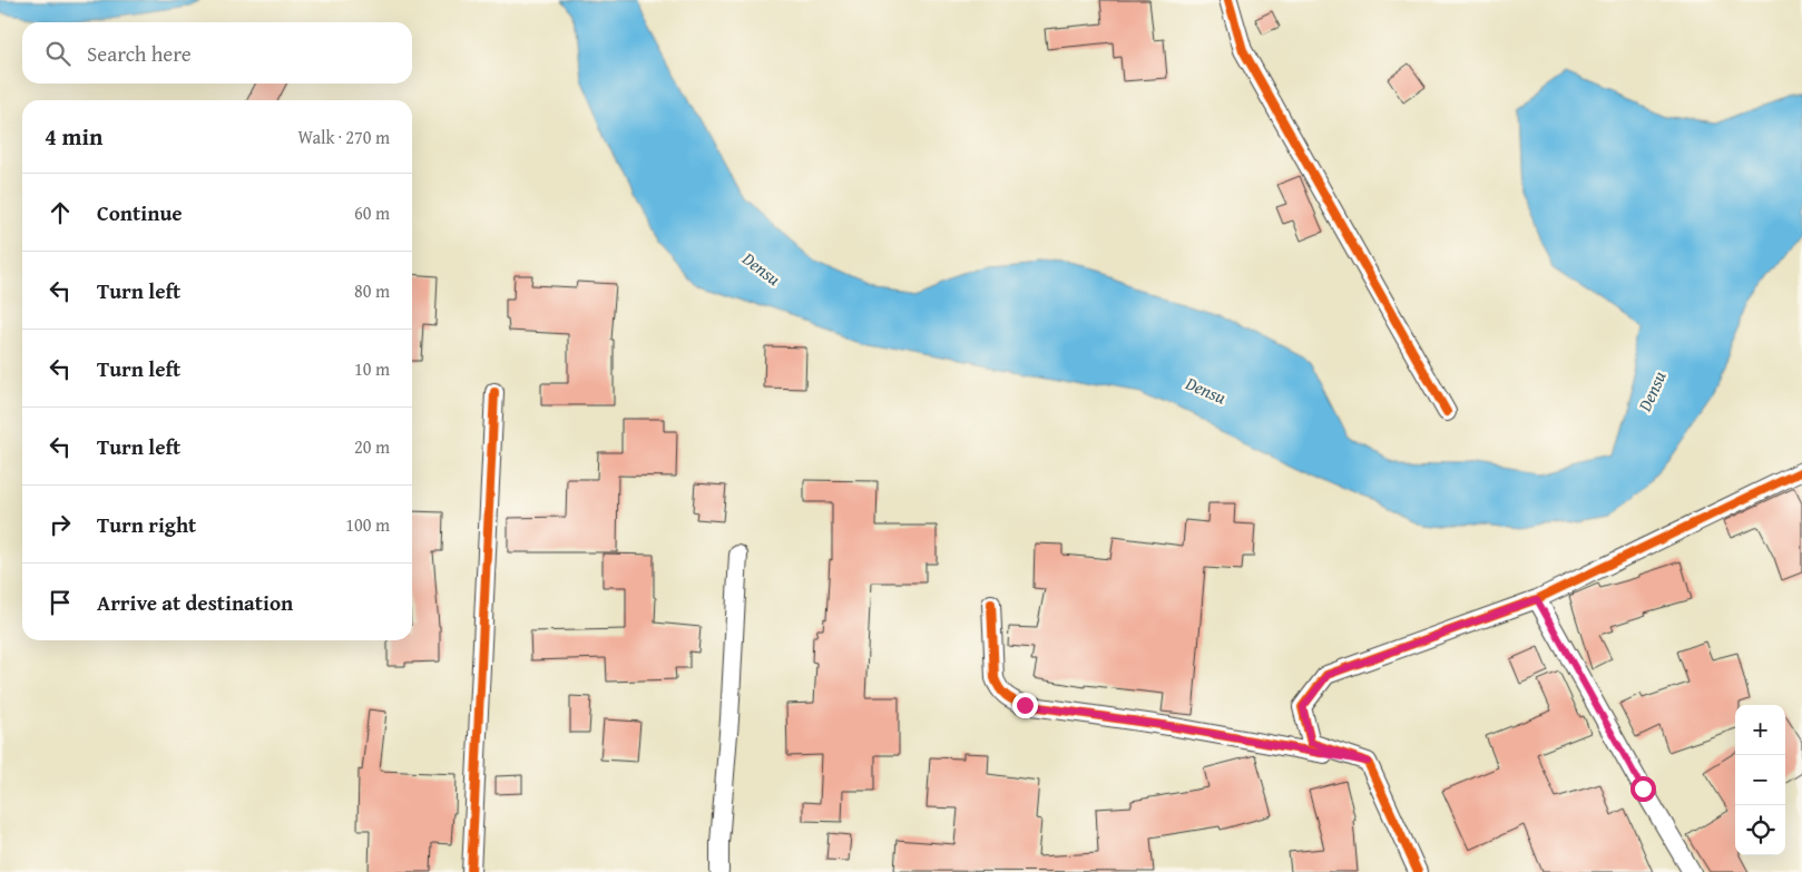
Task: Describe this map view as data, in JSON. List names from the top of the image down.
{
  "water": ["Densu"],
  "page": {
    "search": "Search here",
    "heading": ["4 min", "Walk · 270 m"],
    "list": [
      ["Continue", "60 m"],
      ["Turn left", "80 m"],
      ["Turn left", "10 m"],
      ["Turn left", "20 m"],
      ["Turn right", "100 m"],
      "Arrive at destination"
    ],
    "map_buttons": ["+", "−"]
  }
}
